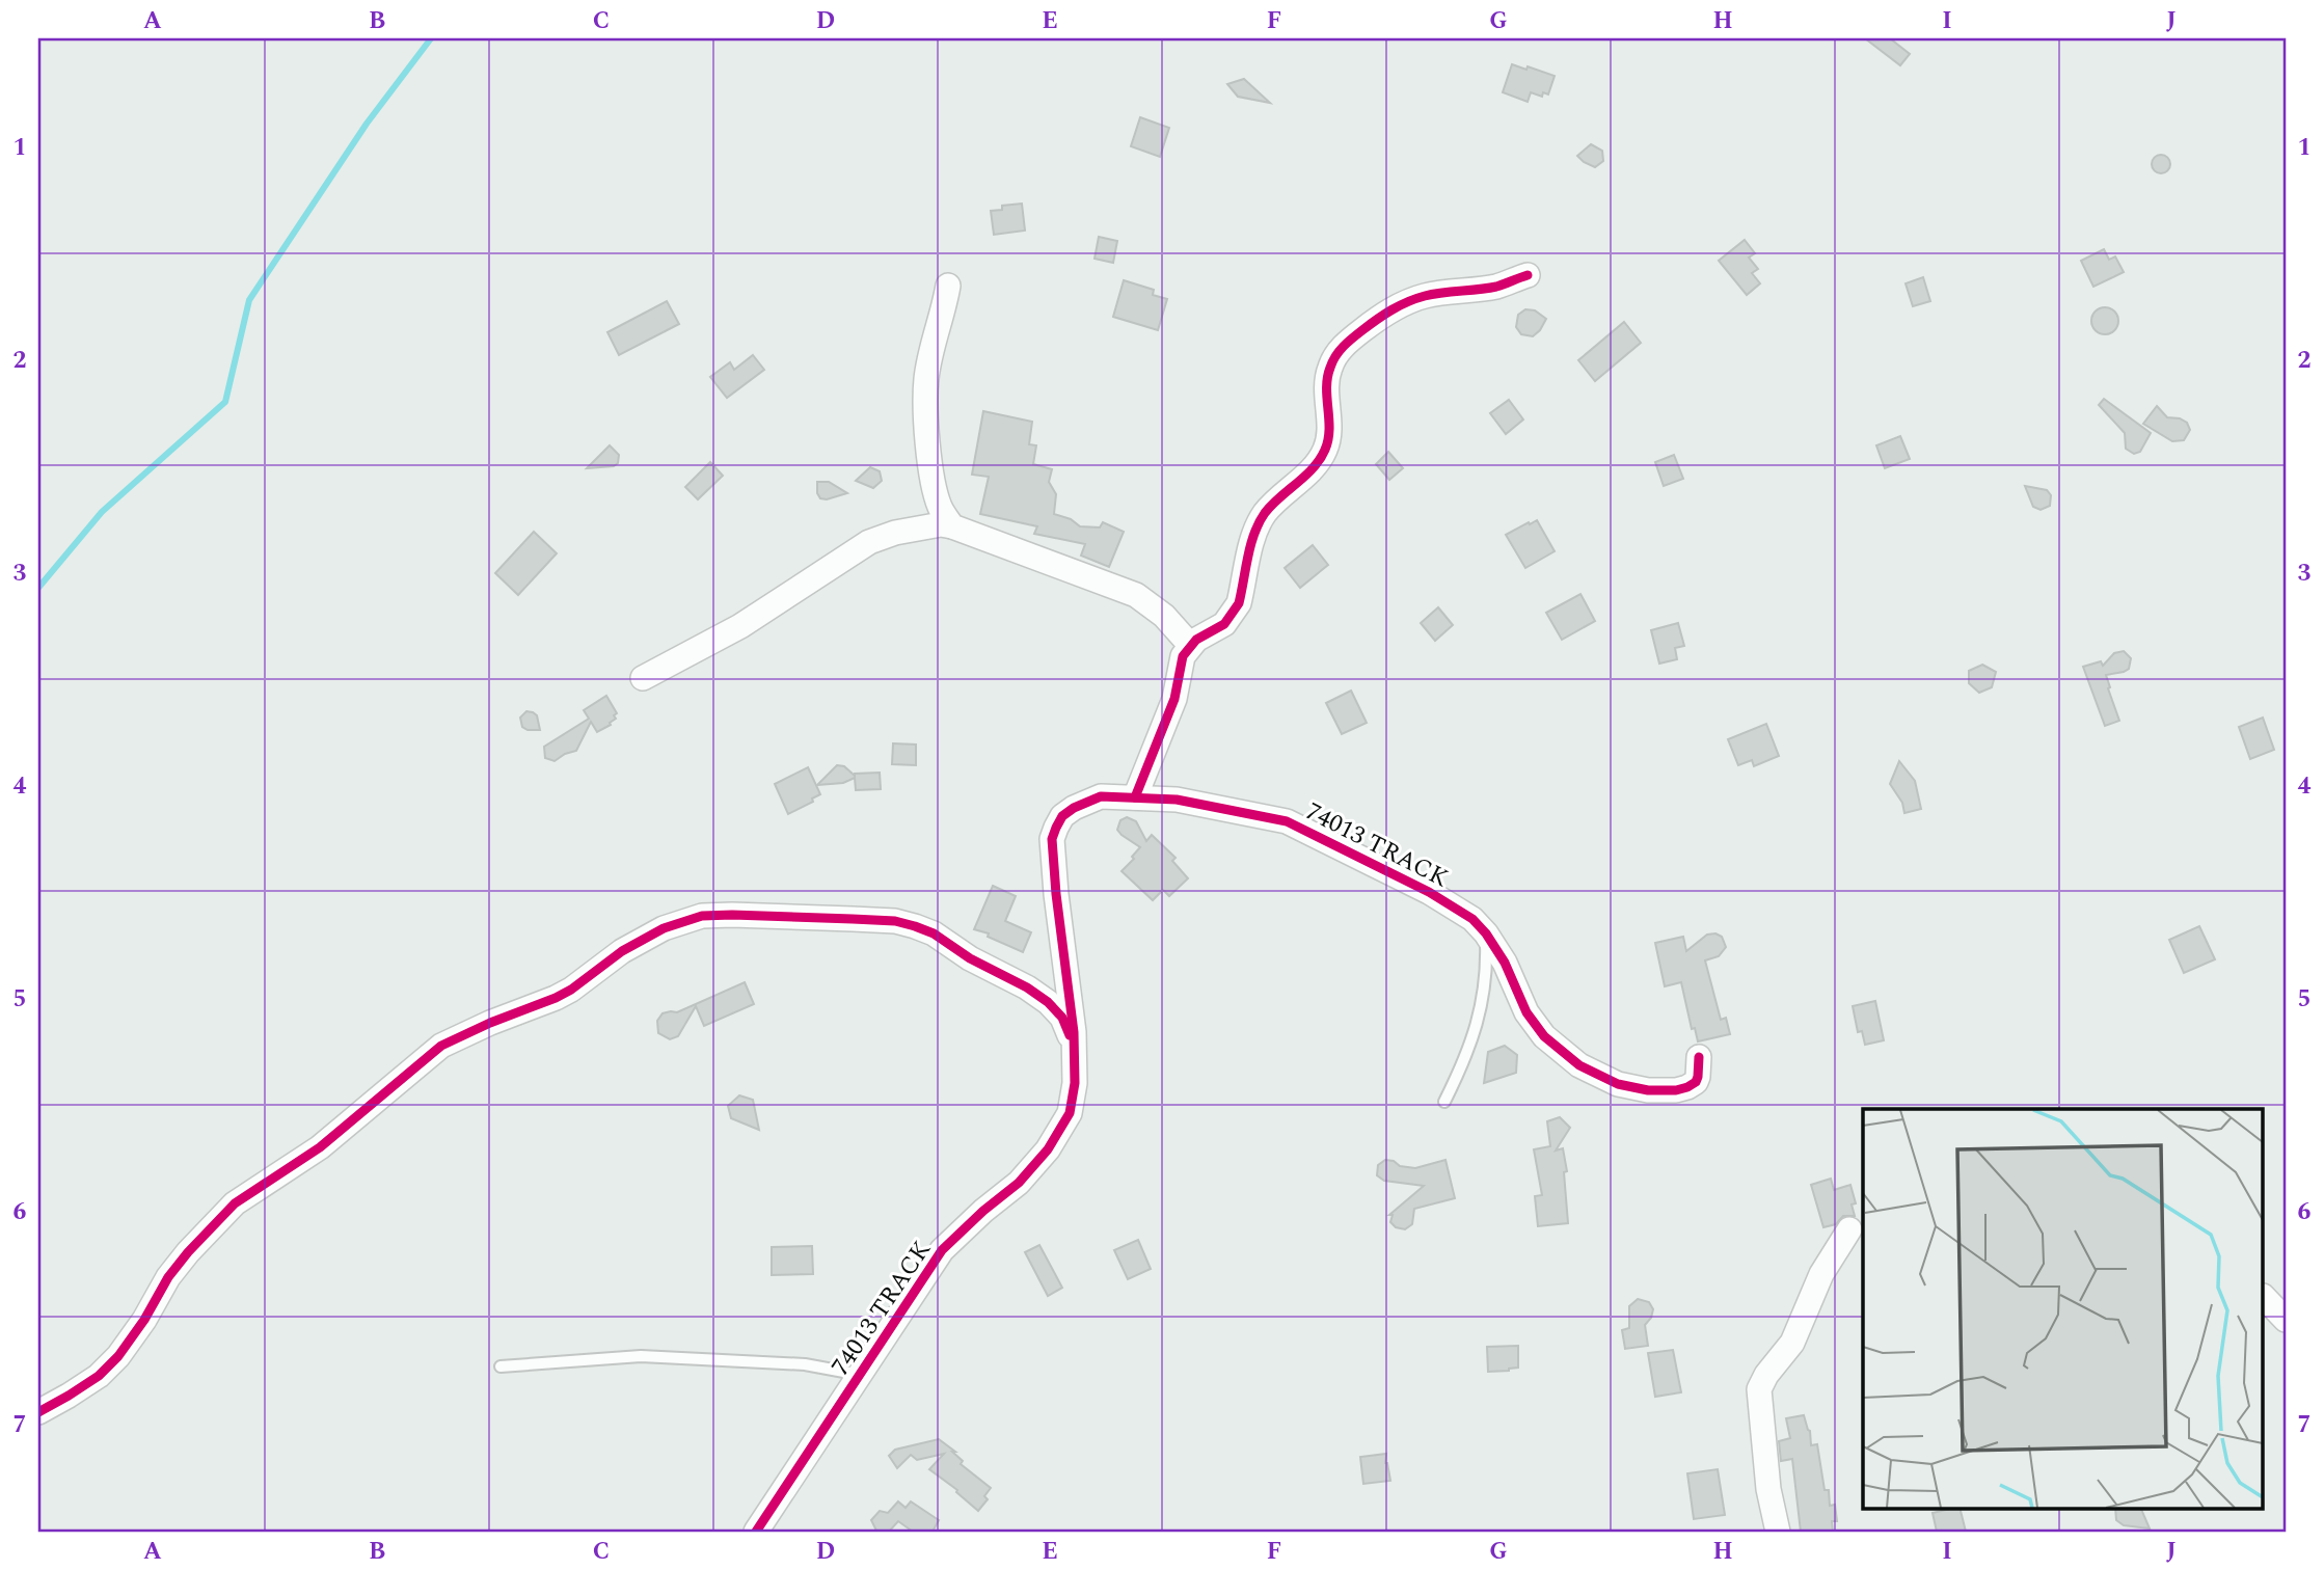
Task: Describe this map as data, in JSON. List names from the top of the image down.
{
  "streets": {
    "street": ["74013 TRACK"]
  },
  "grid": {
    "columns": [
      "A",
      "B",
      "C",
      "D",
      "E",
      "F",
      "G",
      "H",
      "I",
      "J"
    ],
    "rows": [
      "1",
      "2",
      "3",
      "4",
      "5",
      "6",
      "7"
    ]
  }
}
